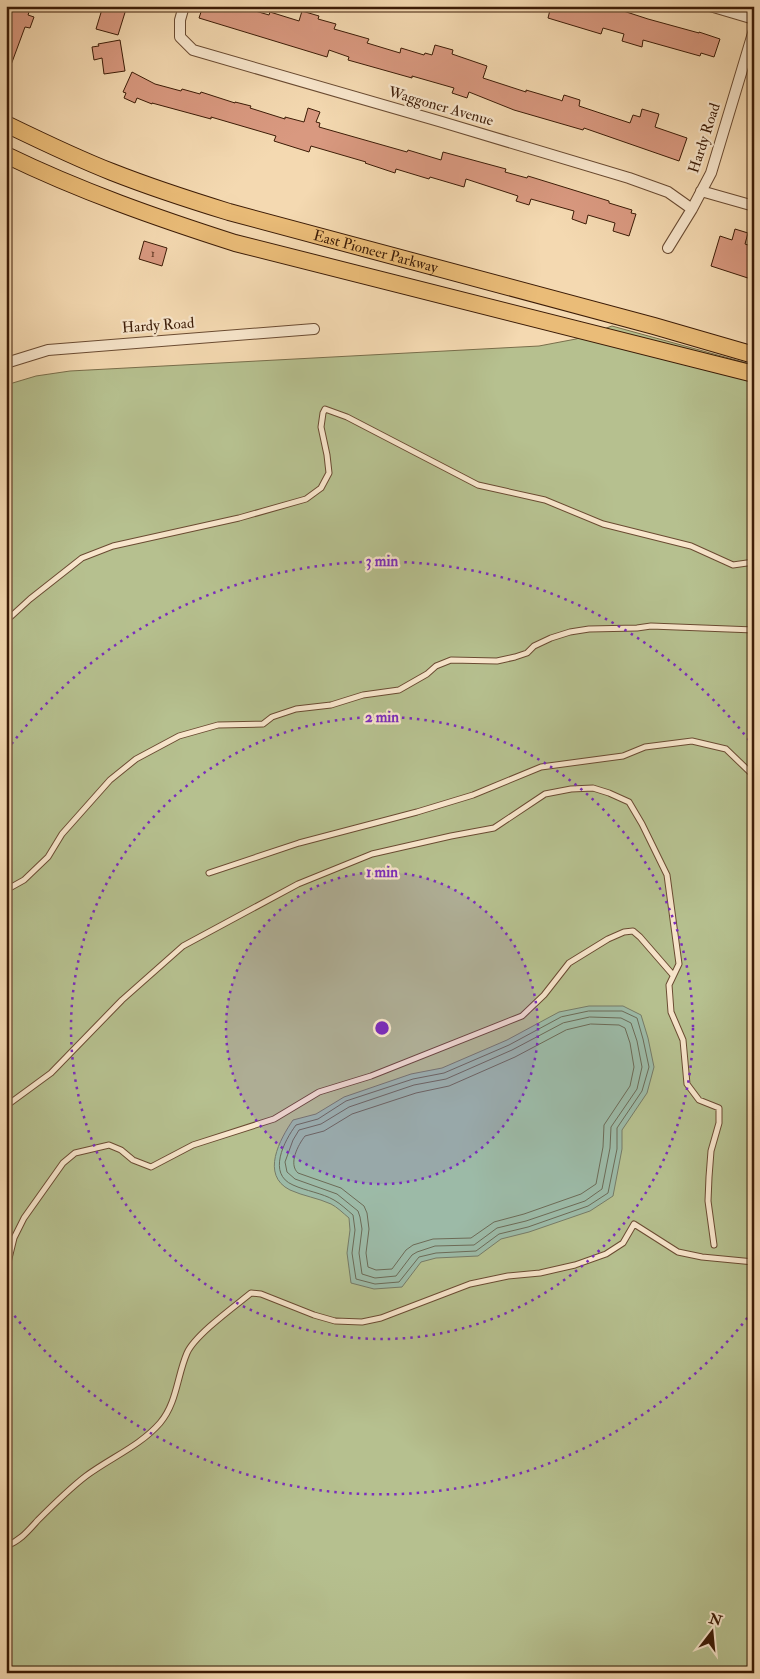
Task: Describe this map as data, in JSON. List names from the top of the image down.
{
  "streets": {
    "main road": ["East Pioneer Parkway"],
    "street": ["Waggoner Avenue", "Hardy Road"]
  },
  "crossings": [
    ["Waggoner Avenue", "Hardy Road"]
  ],
  "house_numbers": ["1"],
  "north": "top",
  "rings": ["3 min", "2 min", "1 min"]
}
